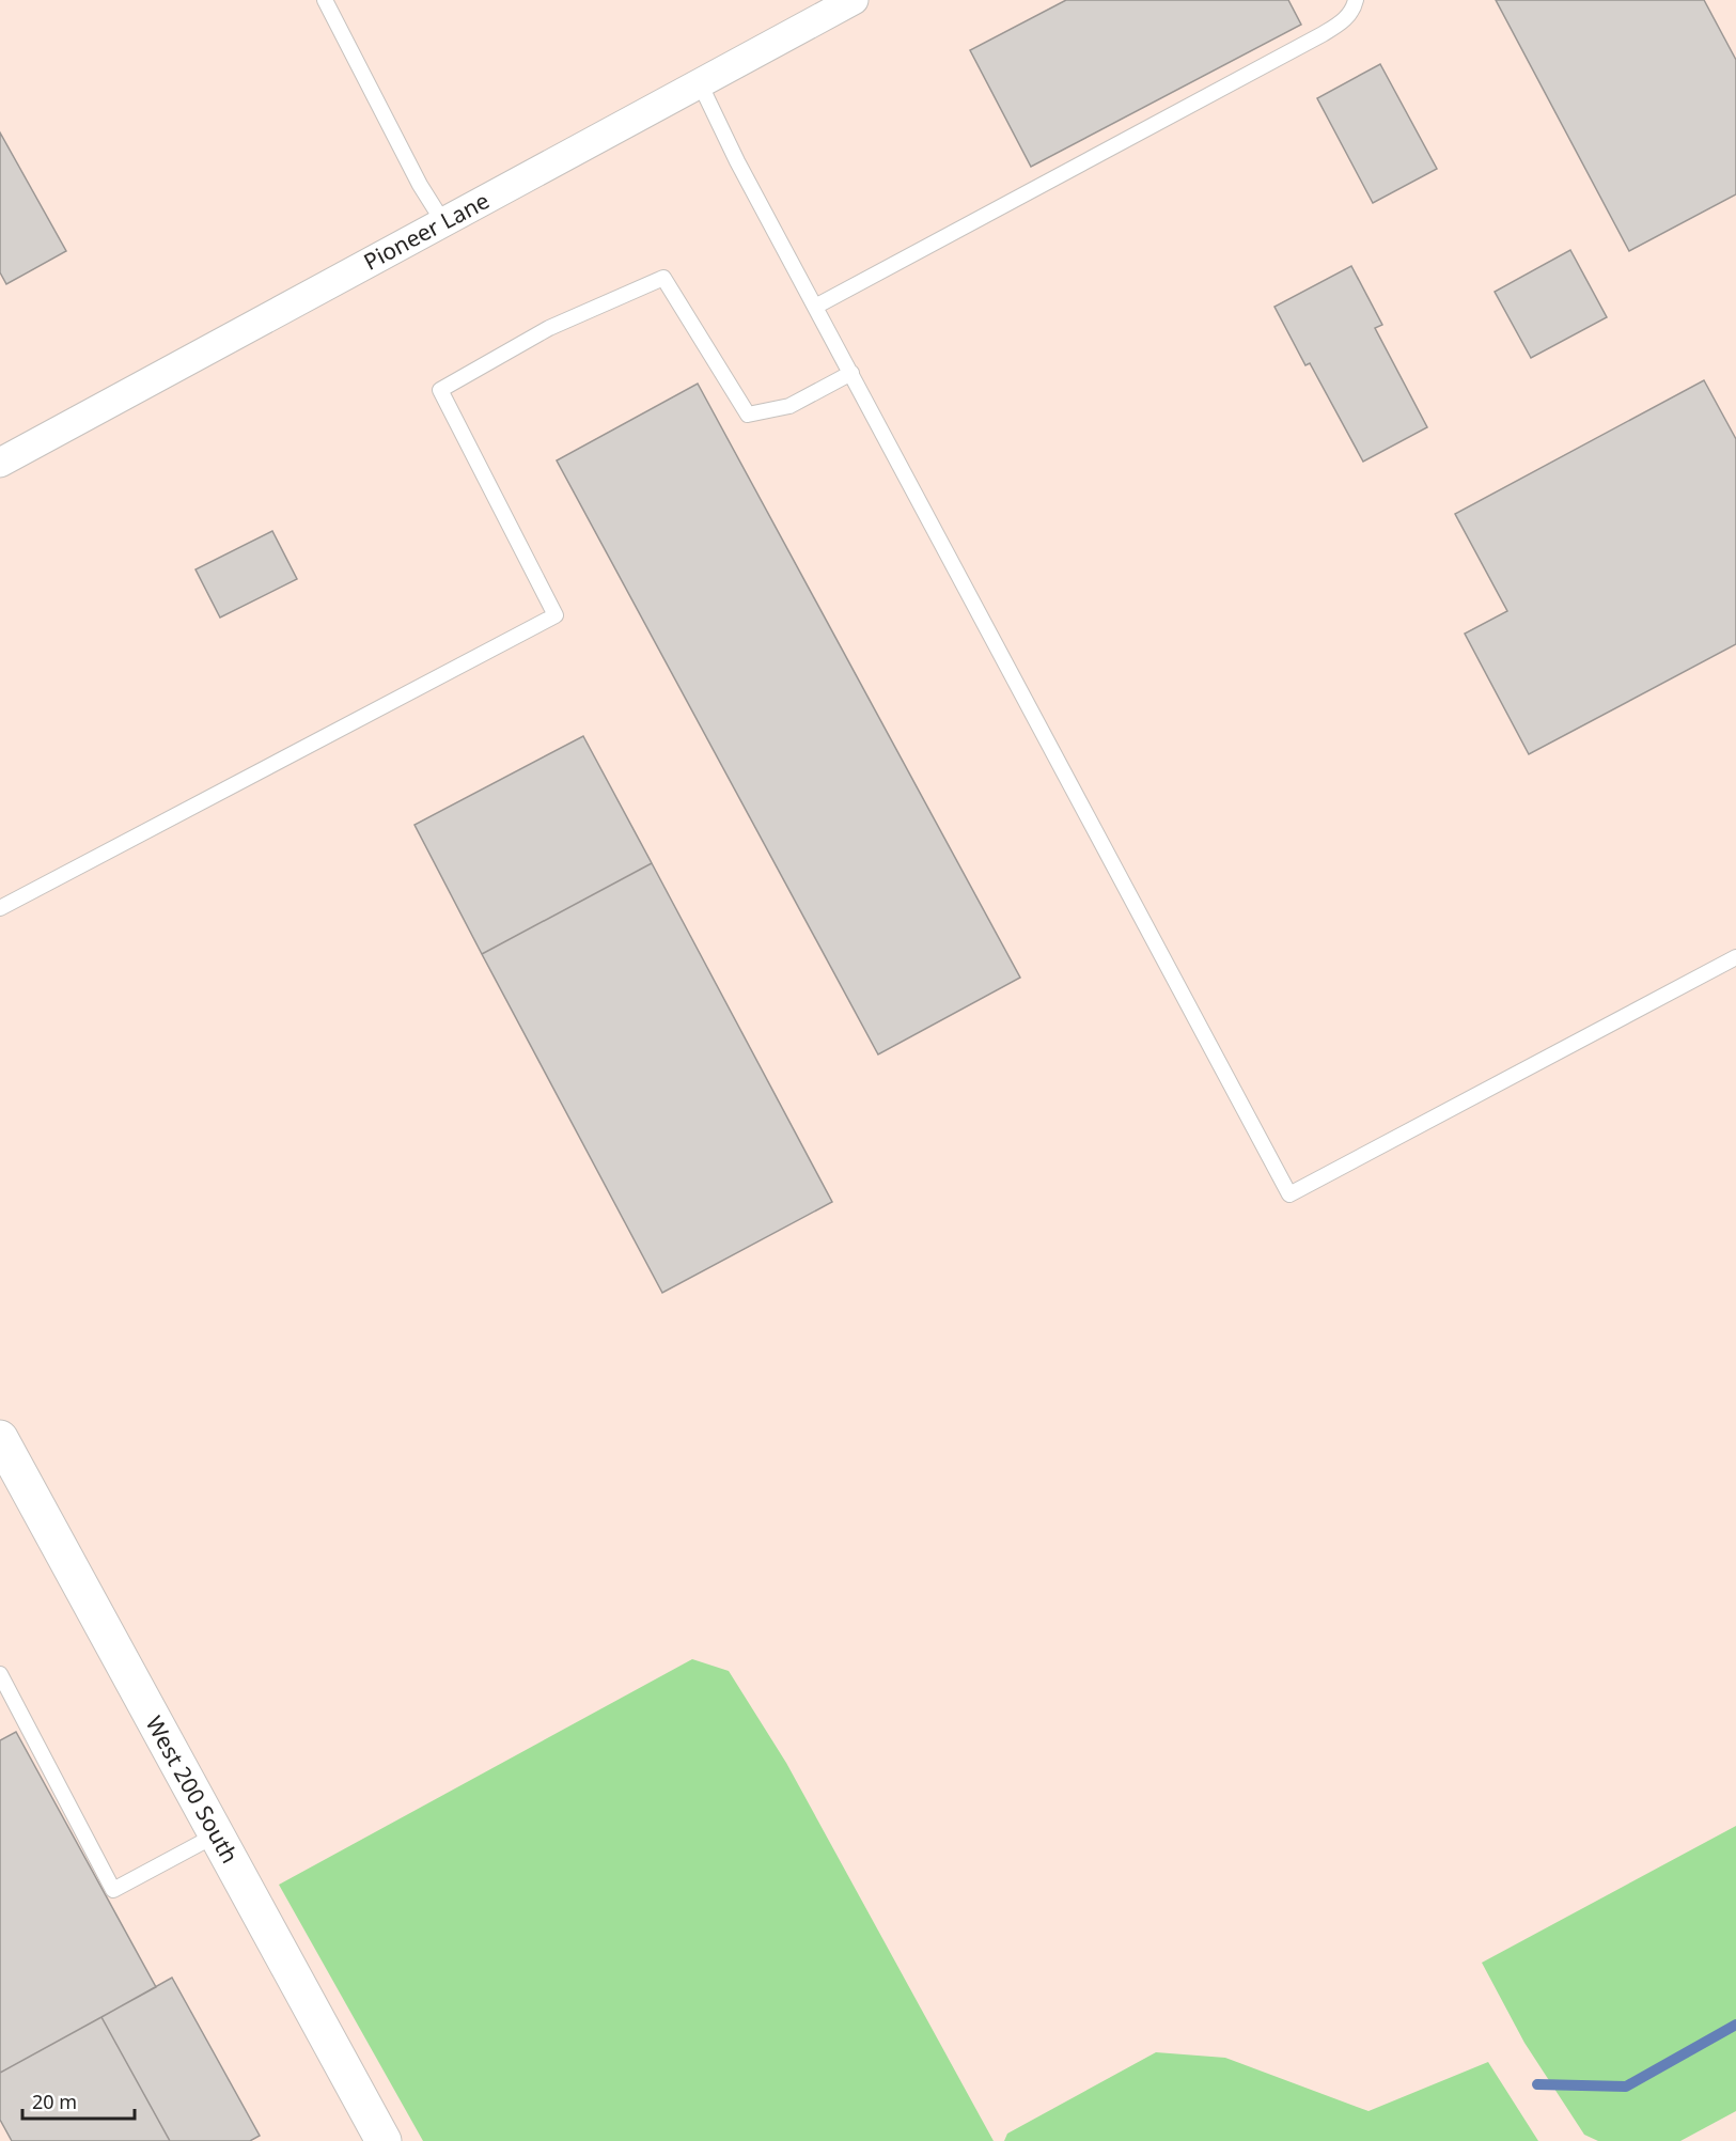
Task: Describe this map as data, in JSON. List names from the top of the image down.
{
  "streets": {
    "street": ["Pioneer Lane", "West 200 South"]
  },
  "scale_bar": "20 m"
}
